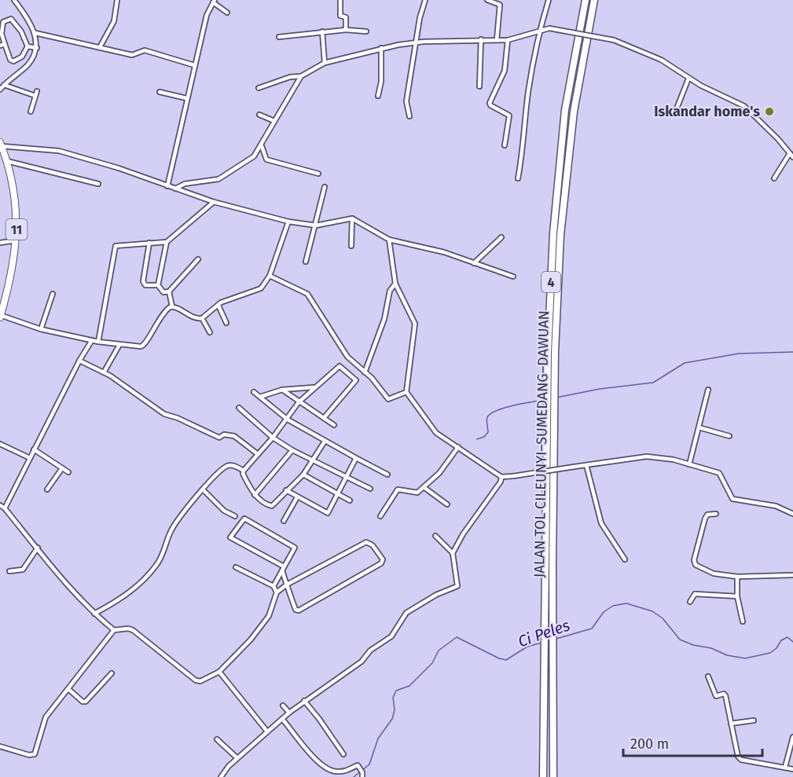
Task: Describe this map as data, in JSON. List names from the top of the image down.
{
  "streets": {
    "highway": ["11", "4", "JALAN TOL CILEUNYI–SUMEDANG–DAWUAN"]
  },
  "water": ["Ci Peles"],
  "places": ["Iskandar home's"],
  "scale_bar": "200 m"
}
